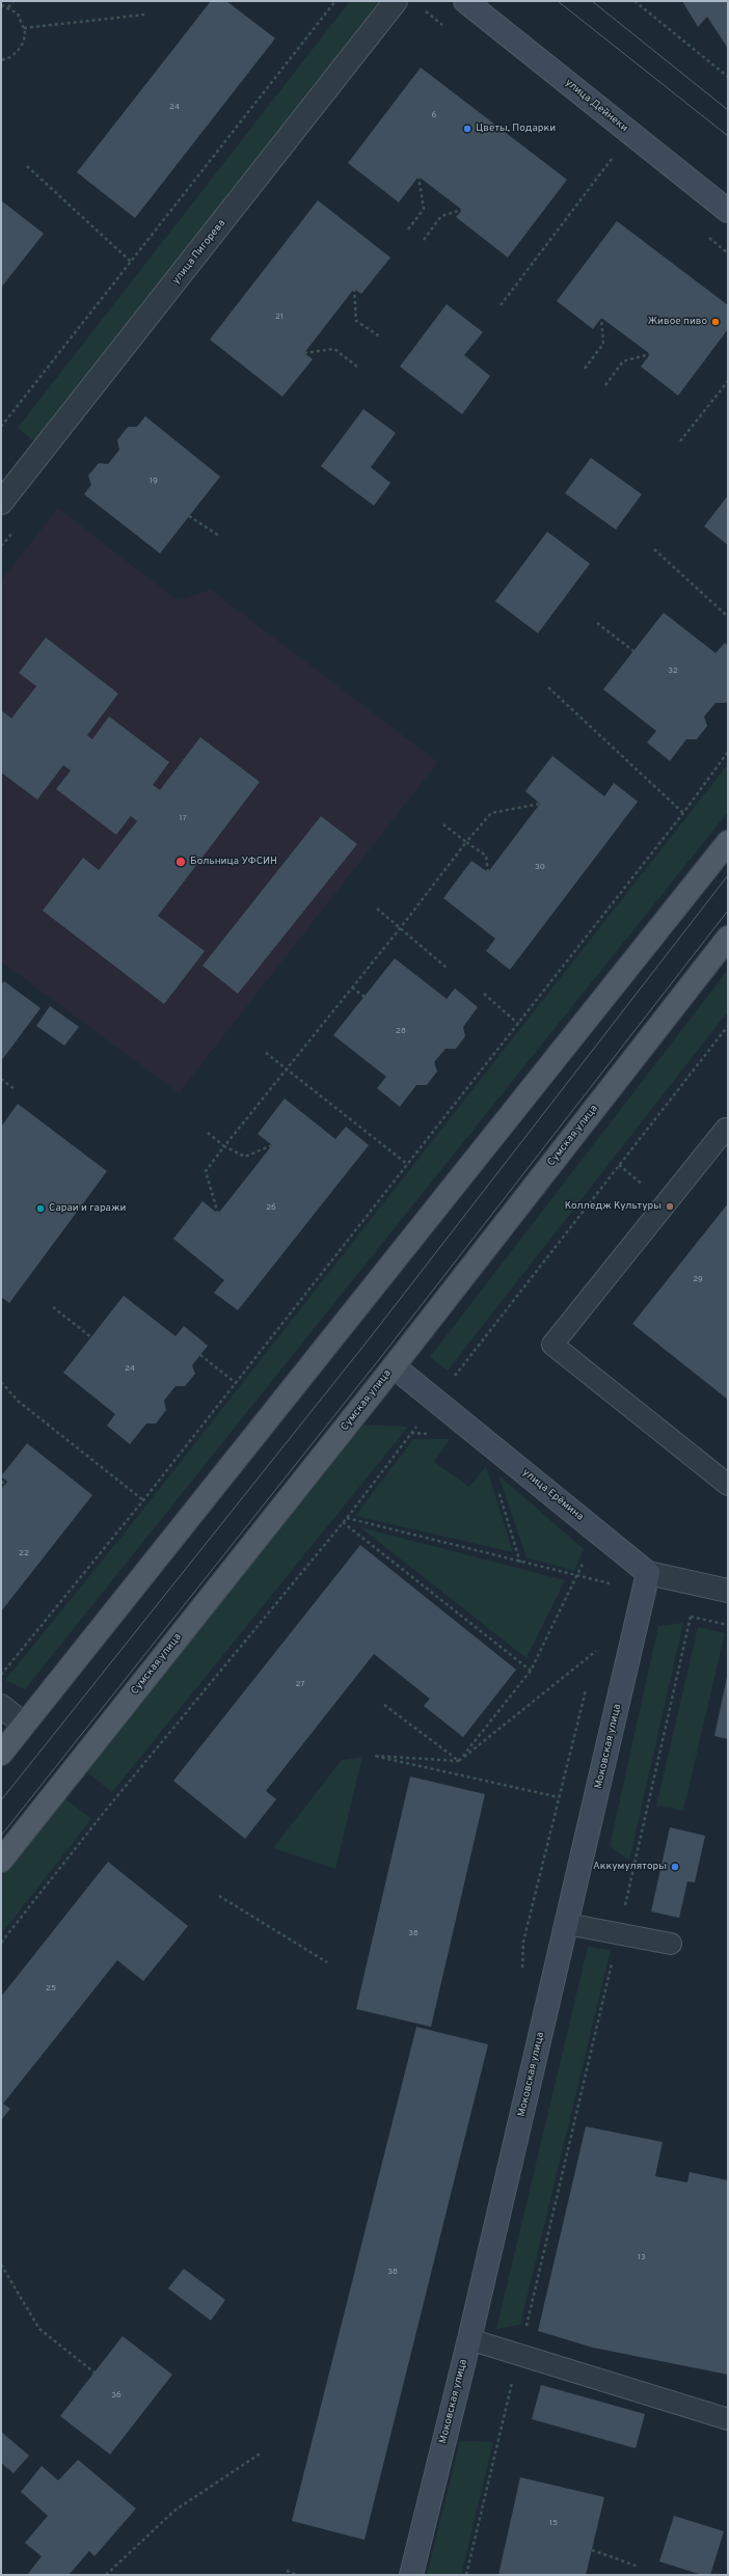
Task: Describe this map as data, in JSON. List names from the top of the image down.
{
  "streets": {
    "main road": ["Сумская улица"],
    "street": [
      "улица Дейнеки",
      "улица Пигорева",
      "улица Ерёмина",
      "Моковская улица"
    ]
  },
  "crossings": [
    ["Сумская улица", "улица Ерёмина"],
    ["улица Ерёмина", "Моковская улица"]
  ],
  "places": [
    "Цветы, Подарки",
    "Живое пиво",
    "Больница УФСИН",
    "Колледж Культуры",
    "Сараи и гаражи",
    "Аккумуляторы"
  ],
  "house_numbers": [
    "24",
    "6",
    "21",
    "19",
    "32",
    "17",
    "30",
    "28",
    "26",
    "29",
    "24",
    "22",
    "27",
    "38",
    "25",
    "13",
    "38",
    "36",
    "15"
  ]
}
